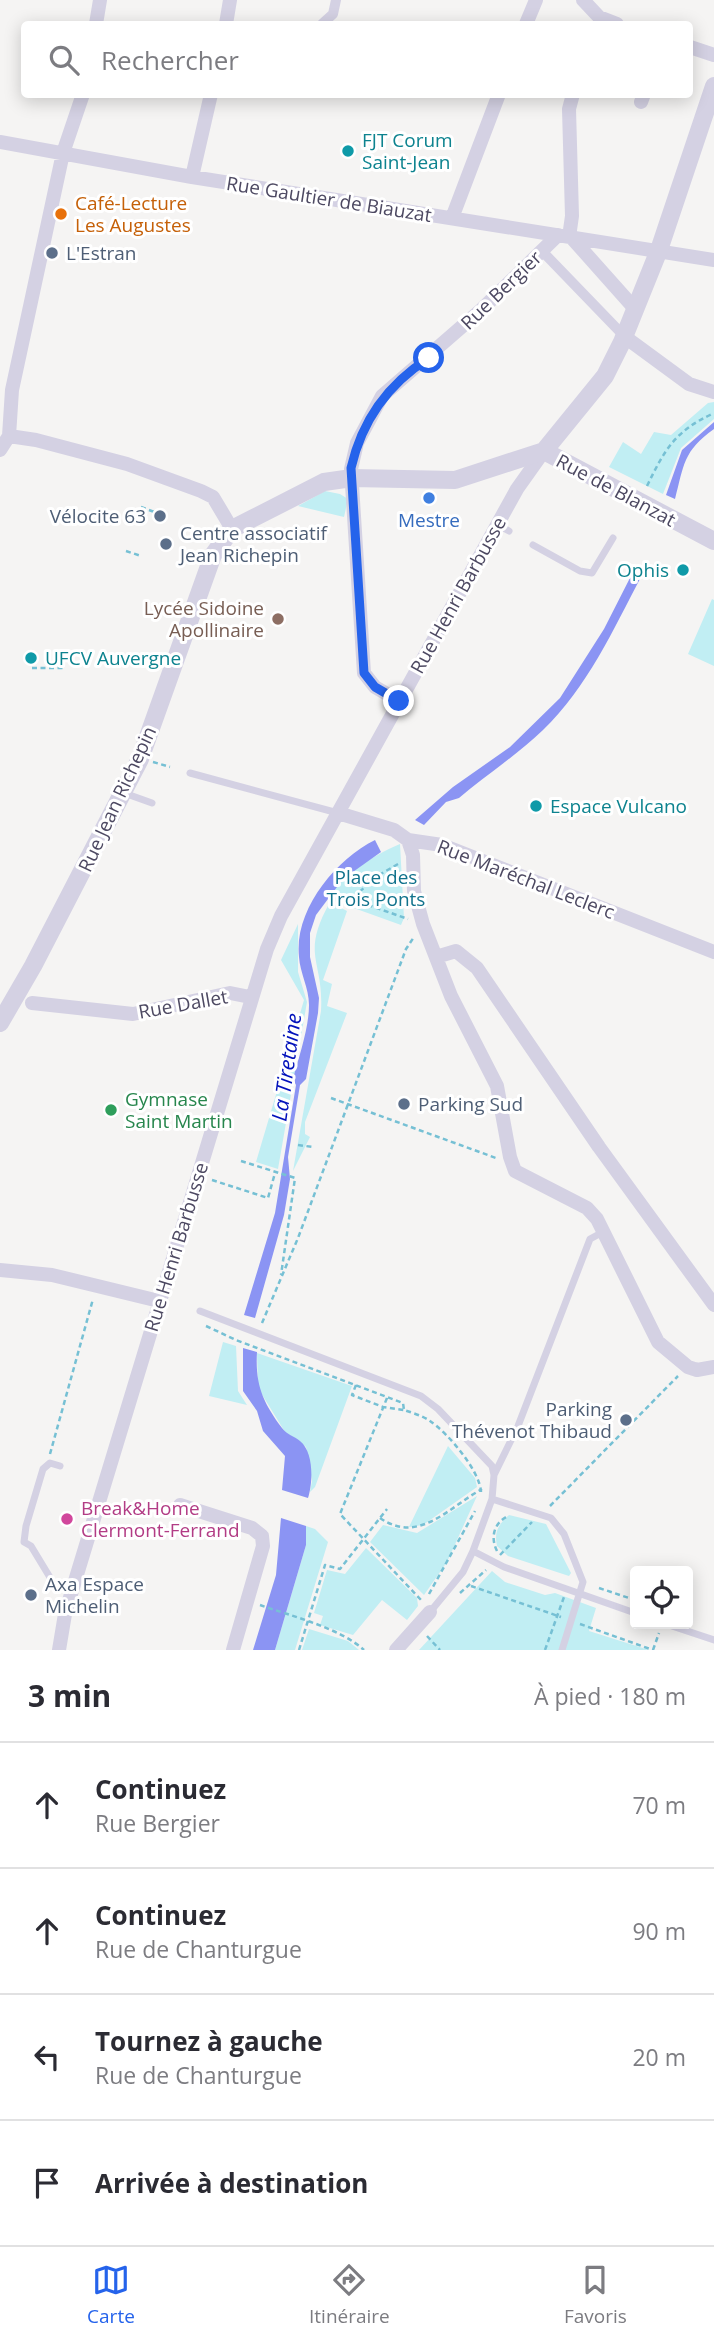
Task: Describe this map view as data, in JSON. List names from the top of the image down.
{
  "streets": {
    "street": [
      "Rue Gaultier de Biauzat",
      "Rue Bergier",
      "Rue de Blanzat",
      "Rue Henri Barbusse",
      "Rue Jean Richepin",
      "Rue Maréchal Leclerc",
      "Rue Dallet"
    ]
  },
  "crossings": [
    ["Rue Gaultier de Biauzat", "Rue Bergier"],
    ["Rue Bergier", "Rue de Blanzat"],
    ["Rue Bergier", "Rue Henri Barbusse"],
    ["Rue de Blanzat", "Rue Henri Barbusse"],
    ["Rue de Blanzat", "Rue Jean Richepin"],
    ["Rue Henri Barbusse", "Rue Maréchal Leclerc"],
    ["Rue Henri Barbusse", "Rue Dallet"]
  ],
  "water": ["La Tiretaine"],
  "parks": ["Place des Trois Ponts"],
  "places": [
    "FJT Corum Saint-Jean",
    "Café-Lecture Les Augustes",
    "L'Estran",
    "Mestre",
    "Vélocite 63",
    "Centre associatif Jean Richepin",
    "Ophis",
    "Lycée Sidoine Apollinaire",
    "UFCV Auvergne",
    "Espace Vulcano",
    "Parking Sud",
    "Gymnase Saint Martin",
    "Parking Thévenot Thibaud",
    "Break&Home Clermont-Ferrand",
    "Axa Espace Michelin"
  ],
  "page": {
    "search": "Rechercher",
    "heading": ["3 min", "À pied · 180 m"],
    "list": [
      ["Continuez", "Rue Bergier", "70 m"],
      ["Continuez", "Rue de Chanturgue", "90 m"],
      ["Tournez à gauche", "Rue de Chanturgue", "20 m"],
      "Arrivée à destination"
    ],
    "nav": ["Carte", "Itinéraire", "Favoris"]
  }
}
